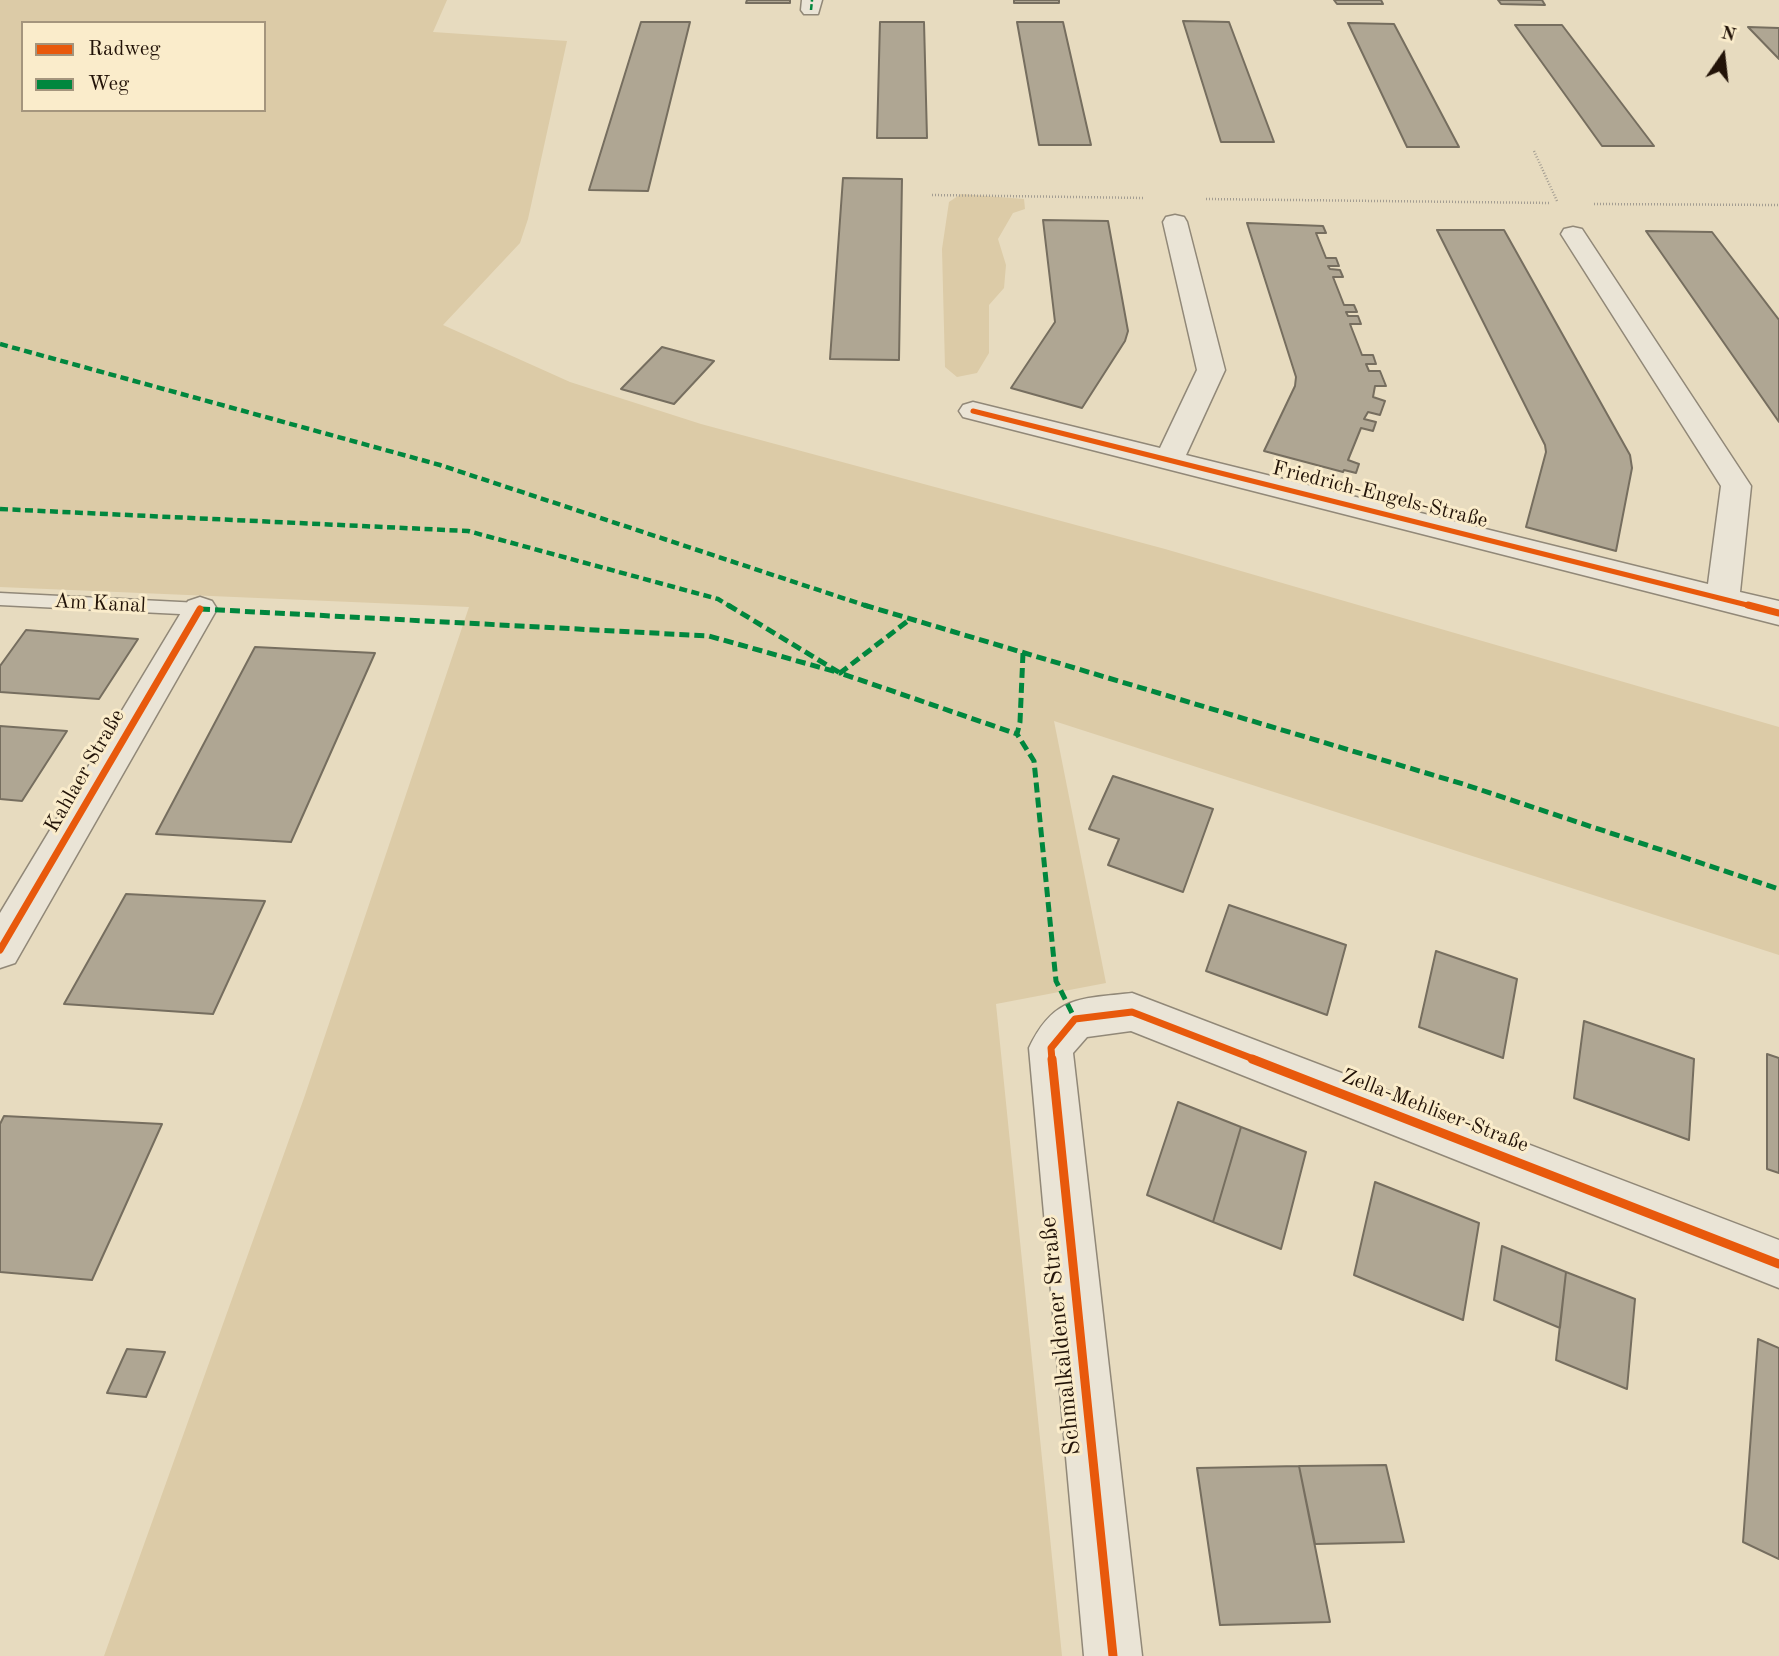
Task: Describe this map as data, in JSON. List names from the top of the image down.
{
  "streets": {
    "street": [
      "Friedrich-Engels-Straße",
      "Kahlaer Straße",
      "Zella-Mehliser-Straße",
      "Schmalkaldener Straße"
    ],
    "lane": ["Am Kanal"]
  },
  "crossings": [
    ["Am Kanal", "Kahlaer Straße"],
    ["Zella-Mehliser-Straße", "Schmalkaldener Straße"]
  ],
  "legend": ["Radweg", "Weg"],
  "north": "top"
}
